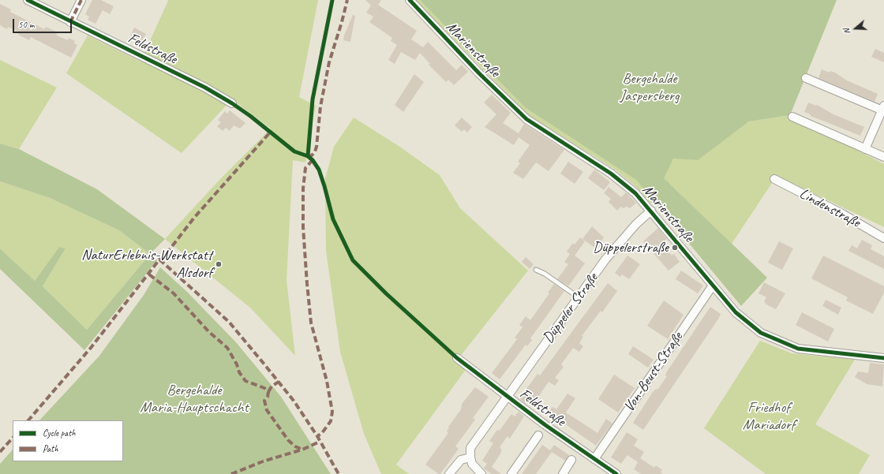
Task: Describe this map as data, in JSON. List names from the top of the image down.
{
  "streets": {
    "street": [
      "Feldstraße",
      "Marienstraße",
      "Lindenstraße",
      "Düppeler Straße",
      "Von-Beust-Straße"
    ]
  },
  "crossings": [
    ["Feldstraße", "Düppeler Straße"],
    ["Feldstraße", "Von-Beust-Straße"],
    ["Marienstraße", "Düppeler Straße"],
    ["Marienstraße", "Von-Beust-Straße"]
  ],
  "parks": ["Bergehalde Jaspersberg", "Bergehalde Maria-Hauptschacht", "Friedhof Mariadorf"],
  "places": ["Düppelerstraße", "NaturErlebnis-Werkstatt Alsdorf"],
  "legend": ["Cycle path", "Path"],
  "scale_bar": "50 m",
  "north": "left"
}
